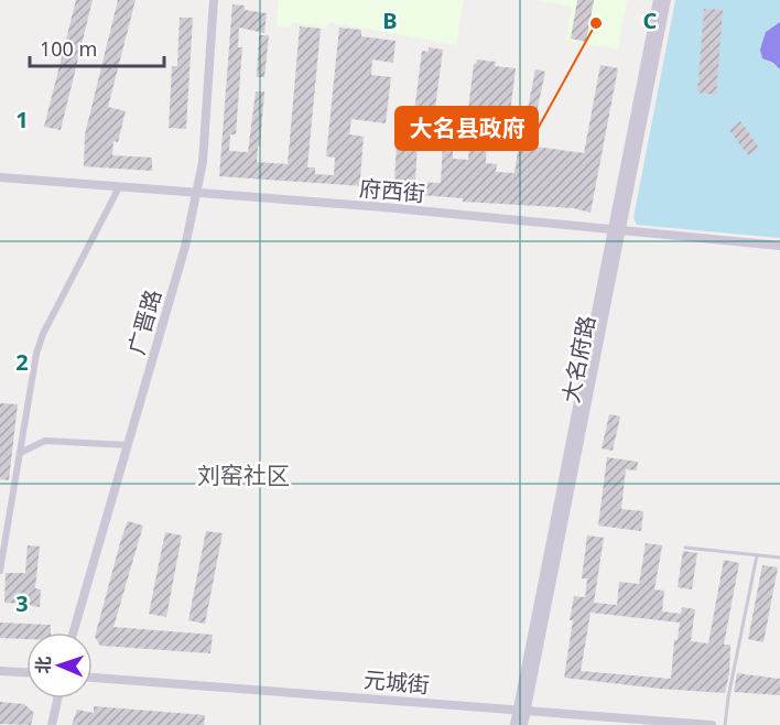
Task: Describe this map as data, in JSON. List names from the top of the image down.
{
  "streets": {
    "street": [
      "府西街",
      "广晋路",
      "大名府路",
      "元城街"
    ]
  },
  "crossings": [
    ["府西街", "广晋路"],
    ["府西街", "大名府路"],
    ["大名府路", "元城街"]
  ],
  "districts": ["刘窑社区"],
  "places": ["大名县政府"],
  "scale_bar": "100 m",
  "north": "left",
  "grid": {
    "columns": ["B", "C"],
    "rows": ["1", "2", "3"]
  }
}
